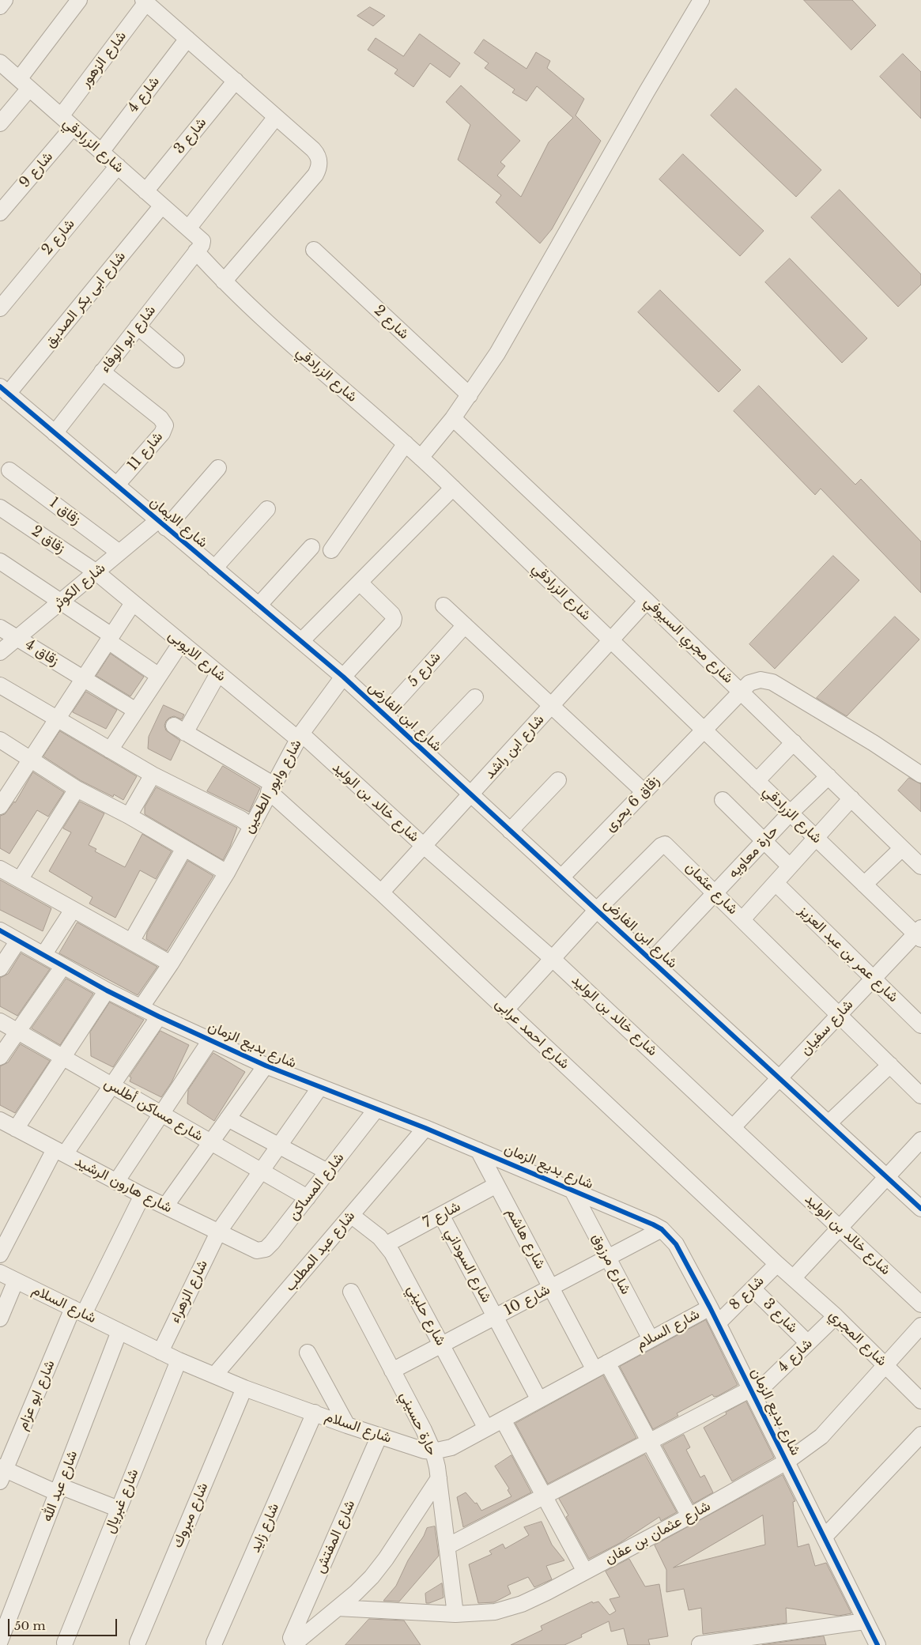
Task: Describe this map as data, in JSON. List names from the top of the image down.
{
  "streets": {
    "street": [
      "شارع الزهور",
      "شارع 4",
      "شارع 3",
      "شارع الزرادقي",
      "شارع 9",
      "شارع 2",
      "شارع ابى بكر الصديق",
      "شارع ابو الوفاء",
      "شارع 11",
      "زقاق 1",
      "شارع الايمان",
      "زقاق 2",
      "شارع الكوثر",
      "شارع مجري السيوفي",
      "زقاق 4",
      "شارع الايوبى",
      "شارع 5",
      "شارع ابن الفارض",
      "شارع ابن راشد",
      "شارع وابور الطحين",
      "شارع خالد بن الوليد",
      "زقاق 6 بحرى",
      "حارة معاويه",
      "شارع عثمان",
      "شارع عمر بن عبد العزيز",
      "شارع سفيان",
      "شارع احمد عرابى",
      "شارع بديع الزمان",
      "شارع مساكن أطلس",
      "شارع هارون الرشيد",
      "شارع المساكن",
      "شارع 7",
      "شارع هاشم",
      "شارع عبد المطلب",
      "شارع مرزوق",
      "شارع السوداني",
      "شارع الزهراء",
      "شارع 8",
      "شارع 10",
      "شارع السلام",
      "شارع حليني",
      "شارع المجري",
      "شارع ابو عزام",
      "حارة حسيني",
      "شارع عبد الله",
      "شارع غبريال",
      "شارع مبروك",
      "شارع زايد",
      "شارع عثمان بن عفان",
      "شارع المفتش"
    ]
  },
  "crossings": [
    ["شارع الزهور", "شارع الزرادقي"],
    ["شارع 4", "شارع 3"],
    ["شارع 4", "شارع الزرادقي"],
    ["شارع 4", "شارع بديع الزمان"],
    ["شارع 4", "شارع هاشم"],
    ["شارع 4", "شارع المجري"],
    ["شارع 4", "حارة حسيني"],
    ["شارع 3", "شارع الزرادقي"],
    ["شارع 3", "شارع 8"],
    ["شارع الزرادقي", "شارع 9"],
    ["شارع الزرادقي", "شارع 2"],
    ["شارع الزرادقي", "شارع ابى بكر الصديق"],
    ["شارع الزرادقي", "شارع ابو الوفاء"],
    ["شارع الزرادقي", "شارع ابن راشد"],
    ["شارع الزرادقي", "زقاق 6 بحرى"],
    ["شارع الزرادقي", "حارة معاويه"],
    ["شارع الزرادقي", "شارع سفيان"],
    ["شارع ابى بكر الصديق", "شارع الايمان"],
    ["شارع ابو الوفاء", "شارع 11"],
    ["شارع ابو الوفاء", "شارع الايمان"],
    ["شارع 11", "شارع الايمان"],
    ["زقاق 1", "شارع الكوثر"],
    ["شارع الايمان", "شارع الكوثر"],
    ["شارع الايمان", "شارع ابن الفارض"],
    ["شارع الايمان", "شارع وابور الطحين"],
    ["زقاق 2", "شارع الكوثر"],
    ["زقاق 2", "شارع الايوبى"],
    ["شارع الكوثر", "زقاق 4"],
    ["شارع الكوثر", "شارع الايوبى"],
    ["شارع مجري السيوفي", "شارع ابن راشد"],
    ["شارع مجري السيوفي", "زقاق 6 بحرى"],
    ["شارع مجري السيوفي", "حارة معاويه"],
    ["شارع الايوبى", "شارع وابور الطحين"],
    ["شارع الايوبى", "شارع خالد بن الوليد"],
    ["شارع الايوبى", "شارع احمد عرابى"],
    ["شارع 5", "شارع ابن الفارض"],
    ["شارع ابن الفارض", "شارع ابن راشد"],
    ["شارع ابن الفارض", "شارع وابور الطحين"],
    ["شارع ابن الفارض", "زقاق 6 بحرى"],
    ["شارع ابن الفارض", "حارة معاويه"],
    ["شارع ابن الفارض", "شارع عثمان"],
    ["شارع ابن الفارض", "شارع سفيان"],
    ["شارع ابن راشد", "شارع خالد بن الوليد"],
    ["شارع ابن راشد", "شارع احمد عرابى"],
    ["شارع وابور الطحين", "شارع خالد بن الوليد"],
    ["شارع وابور الطحين", "شارع احمد عرابى"],
    ["شارع وابور الطحين", "شارع بديع الزمان"],
    ["شارع خالد بن الوليد", "شارع عثمان"],
    ["شارع خالد بن الوليد", "شارع سفيان"],
    ["حارة معاويه", "شارع عثمان"],
    ["شارع عثمان", "شارع سفيان"],
    ["شارع عثمان", "شارع احمد عرابى"],
    ["شارع عمر بن عبد العزيز", "شارع سفيان"],
    ["شارع احمد عرابى", "شارع 8"],
    ["شارع احمد عرابى", "شارع المجري"],
    ["شارع بديع الزمان", "شارع المساكن"],
    ["شارع بديع الزمان", "شارع هاشم"],
    ["شارع بديع الزمان", "شارع عبد المطلب"],
    ["شارع بديع الزمان", "شارع مرزوق"],
    ["شارع بديع الزمان", "شارع الزهراء"],
    ["شارع بديع الزمان", "شارع 8"],
    ["شارع بديع الزمان", "شارع 10"],
    ["شارع بديع الزمان", "شارع السلام"],
    ["شارع بديع الزمان", "شارع عثمان بن عفان"],
    ["شارع مساكن أطلس", "شارع المساكن"],
    ["شارع مساكن أطلس", "شارع الزهراء"],
    ["شارع هارون الرشيد", "شارع المساكن"],
    ["شارع هارون الرشيد", "شارع الزهراء"],
    ["شارع هارون الرشيد", "شارع ابو عزام"],
    ["شارع 7", "شارع هاشم"],
    ["شارع 7", "شارع السوداني"],
    ["شارع 7", "شارع حليني"],
    ["شارع هاشم", "شارع 10"],
    ["شارع هاشم", "شارع السلام"],
    ["شارع هاشم", "شارع عثمان بن عفان"],
    ["شارع عبد المطلب", "شارع السلام"],
    ["شارع عبد المطلب", "شارع حليني"],
    ["شارع مرزوق", "شارع 10"],
    ["شارع مرزوق", "شارع السلام"],
    ["شارع السوداني", "شارع 10"],
    ["شارع السوداني", "شارع السلام"],
    ["شارع الزهراء", "شارع السلام"],
    ["شارع 10", "شارع حليني"],
    ["شارع 10", "حارة حسيني"],
    ["شارع السلام", "شارع حليني"],
    ["شارع السلام", "شارع ابو عزام"],
    ["شارع السلام", "حارة حسيني"],
    ["شارع السلام", "شارع عبد الله"],
    ["شارع السلام", "شارع غبريال"],
    ["شارع السلام", "شارع مبروك"],
    ["شارع السلام", "شارع زايد"],
    ["شارع السلام", "شارع المفتش"],
    ["شارع المجري", "شارع عثمان بن عفان"],
    ["حارة حسيني", "شارع عثمان بن عفان"],
    ["شارع عثمان بن عفان", "شارع المفتش"]
  ],
  "scale_bar": "50 m"
}
